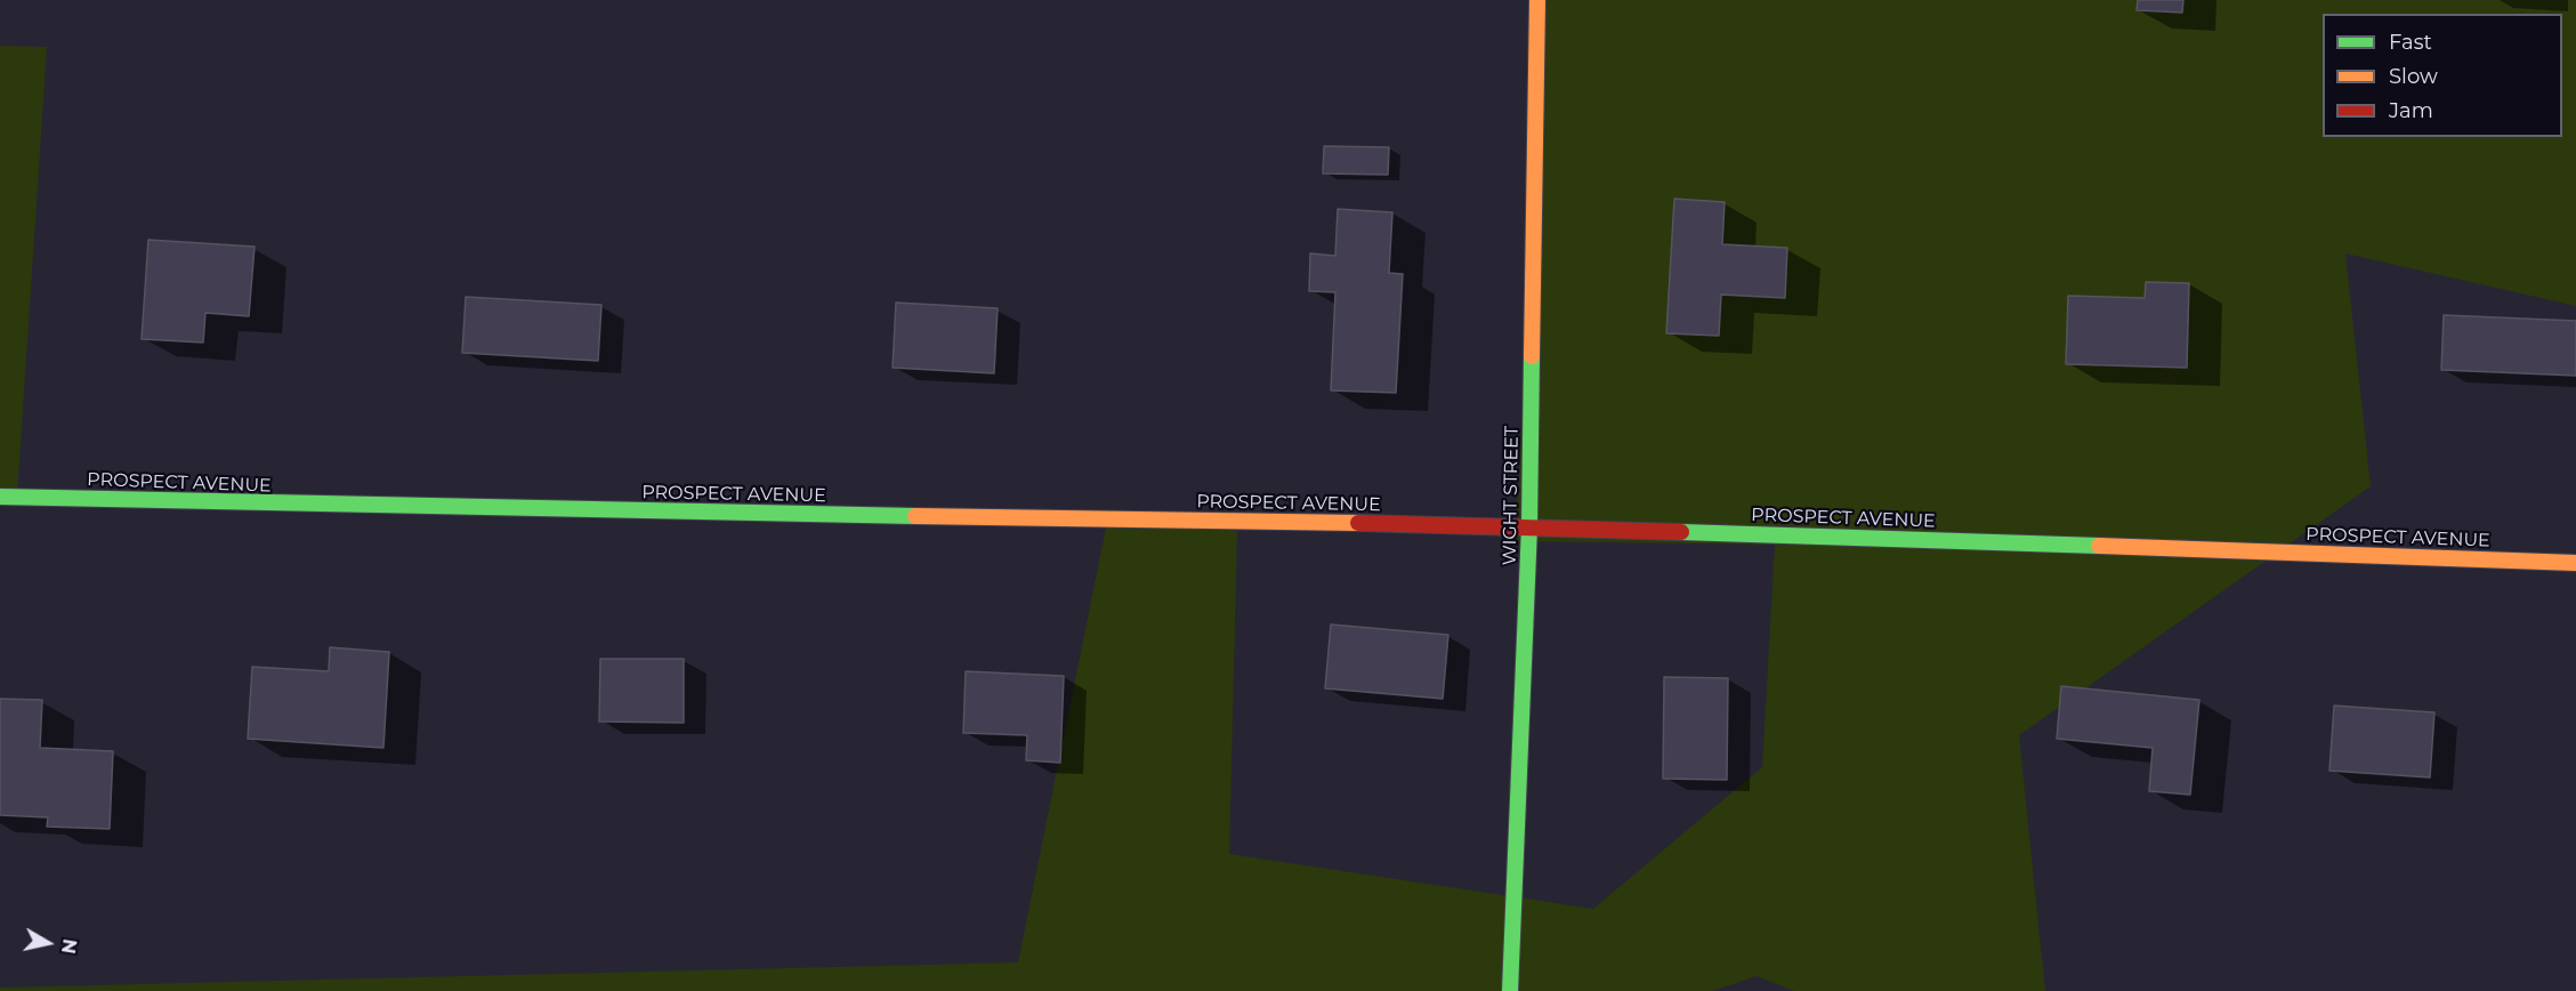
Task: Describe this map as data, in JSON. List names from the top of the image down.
{
  "streets": {
    "street": ["PROSPECT AVENUE", "WIGHT STREET"]
  },
  "crossings": [
    ["PROSPECT AVENUE", "WIGHT STREET"]
  ],
  "legend": ["Fast", "Slow", "Jam"],
  "north": "right"
}
